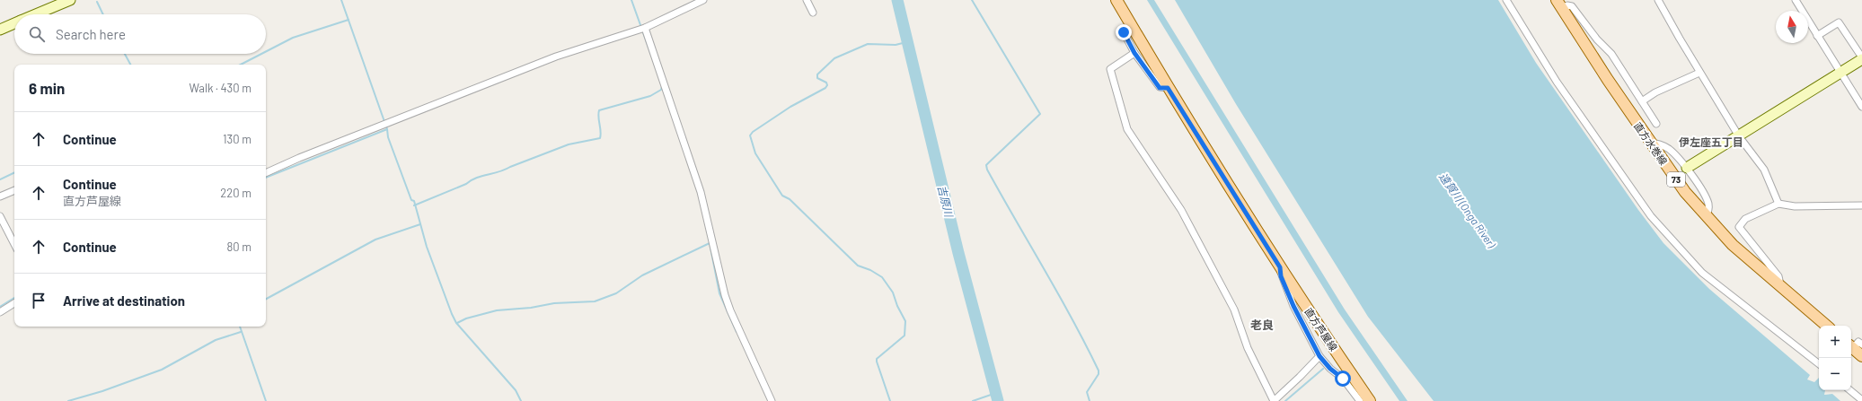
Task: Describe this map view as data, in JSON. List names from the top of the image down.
{
  "streets": {
    "main road": ["直方水巻線", "73", "直方芦屋線"]
  },
  "districts": ["伊左座五丁目", "老良"],
  "water": ["吉原川", "遠賀川 (Onga River)"],
  "north": "top",
  "page": {
    "search": "Search here",
    "heading": ["6 min", "Walk · 430 m"],
    "list": [
      ["Continue", "130 m"],
      ["Continue", "直方芦屋線", "220 m"],
      ["Continue", "80 m"],
      "Arrive at destination"
    ],
    "map_buttons": ["+", "−"]
  }
}
